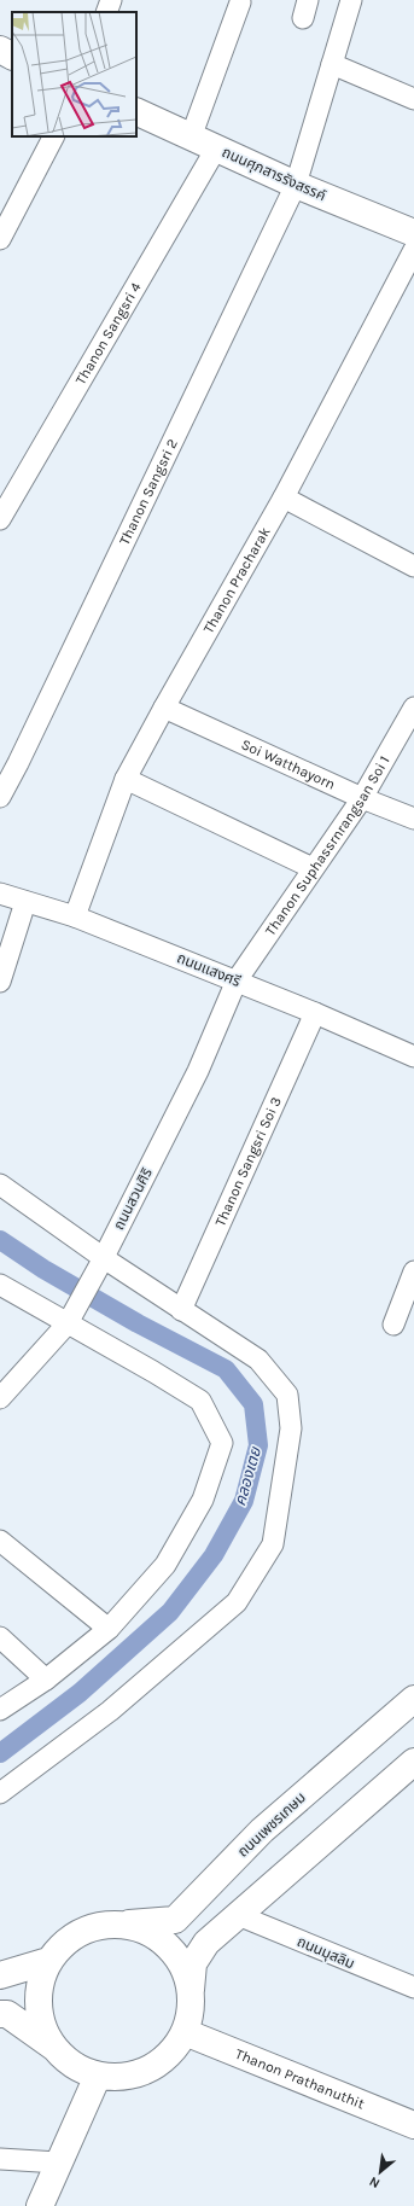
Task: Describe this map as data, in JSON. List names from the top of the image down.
{
  "streets": {
    "main road": ["ถนนศุภสารรังสรรค์", "ถนนเพชรเกษม", "Thanon Prathanuthit"],
    "street": [
      "Thanon Sangsri 4",
      "Thanon Sangsri 2",
      "Thanon Pracharak",
      "Soi Watthayorn",
      "Thanon Suphassrnrangsan Soi 1",
      "ถนนเเสงศรี",
      "Thanon Sangsri Soi 3",
      "ถนนสวนศิริ",
      "ถนนมุสลิม"
    ]
  },
  "crossings": [
    ["ถนนศุภสารรังสรรค์", "Thanon Sangsri 4"],
    ["ถนนศุภสารรังสรรค์", "Thanon Sangsri 2"],
    ["Thanon Pracharak", "Soi Watthayorn"],
    ["Thanon Pracharak", "ถนนเเสงศรี"],
    ["Soi Watthayorn", "Thanon Suphassrnrangsan Soi 1"],
    ["Thanon Suphassrnrangsan Soi 1", "ถนนเเสงศรี"],
    ["Thanon Suphassrnrangsan Soi 1", "ถนนสวนศิริ"],
    ["ถนนเเสงศรี", "Thanon Sangsri Soi 3"],
    ["ถนนเเสงศรี", "ถนนสวนศิริ"],
    ["ถนนเพชรเกษม", "Thanon Prathanuthit"]
  ],
  "water": ["คลองเตย"],
  "north": "bottom left"
}
